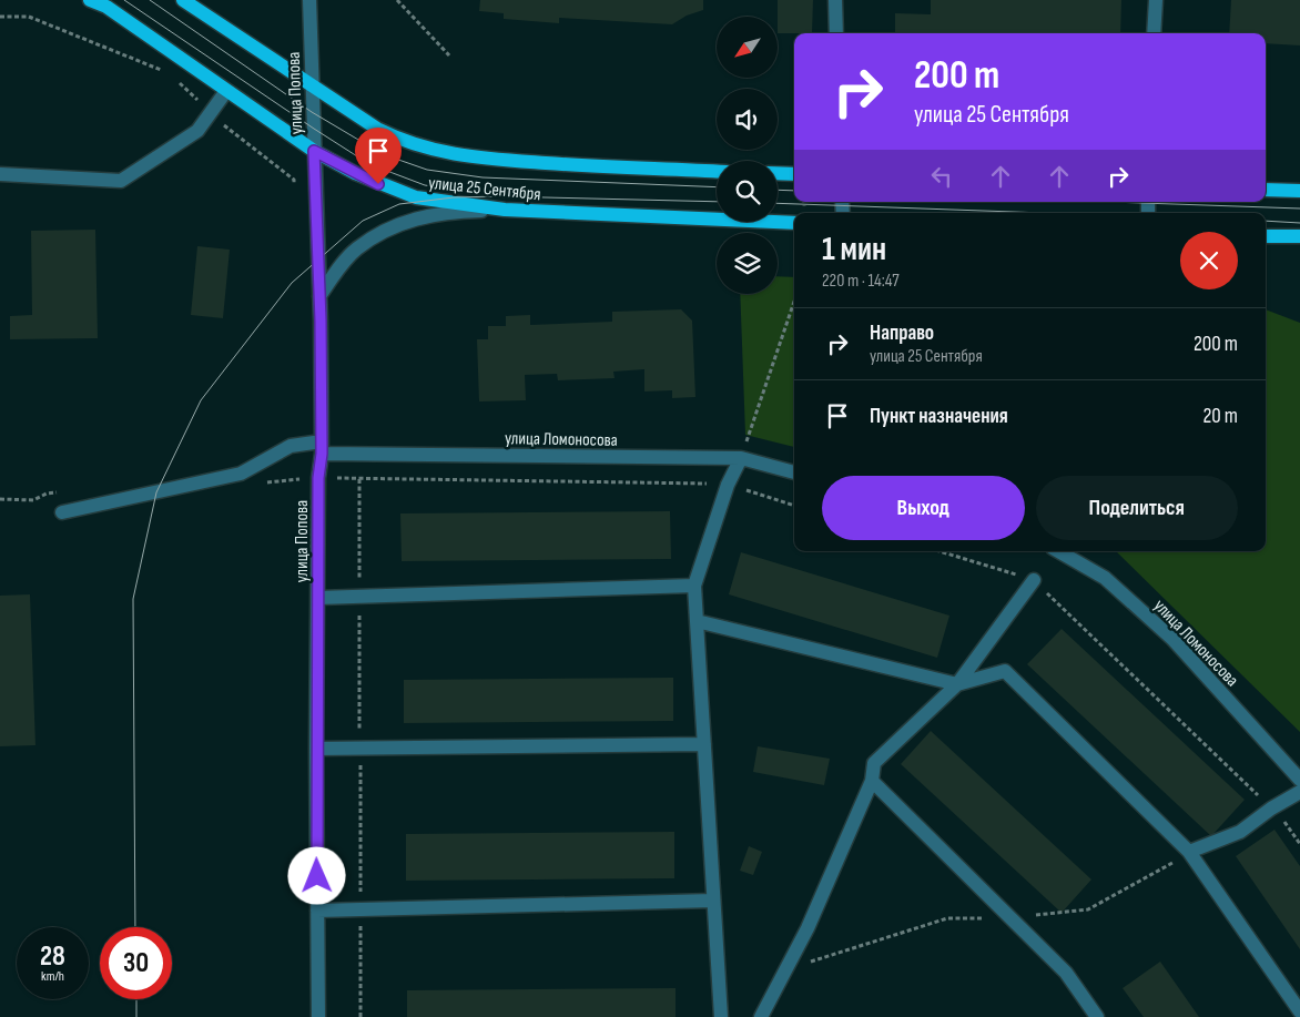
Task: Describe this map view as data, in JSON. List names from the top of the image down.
{
  "streets": {
    "main road": ["улица 25 Сентября"],
    "street": ["улица Попова", "улица Ломоносова"]
  },
  "crossings": [
    ["улица Попова", "улица 25 Сентября"],
    ["улица Попова", "улица Ломоносова"]
  ],
  "north": "bottom left",
  "page": {
    "turn": ["200 m", "улица 25 Сентября"],
    "heading": ["1 мин", "220 m · 14:47"],
    "list": [
      {
        "name": "Направо",
        "note": "улица 25 Сентября",
        "value": "200 m"
      },
      {
        "name": "Пункт назначения",
        "value": "20 m"
      }
    ],
    "buttons": ["Выход", "Поделиться"],
    "speed": "28 km/h",
    "limit": "30"
  }
}
